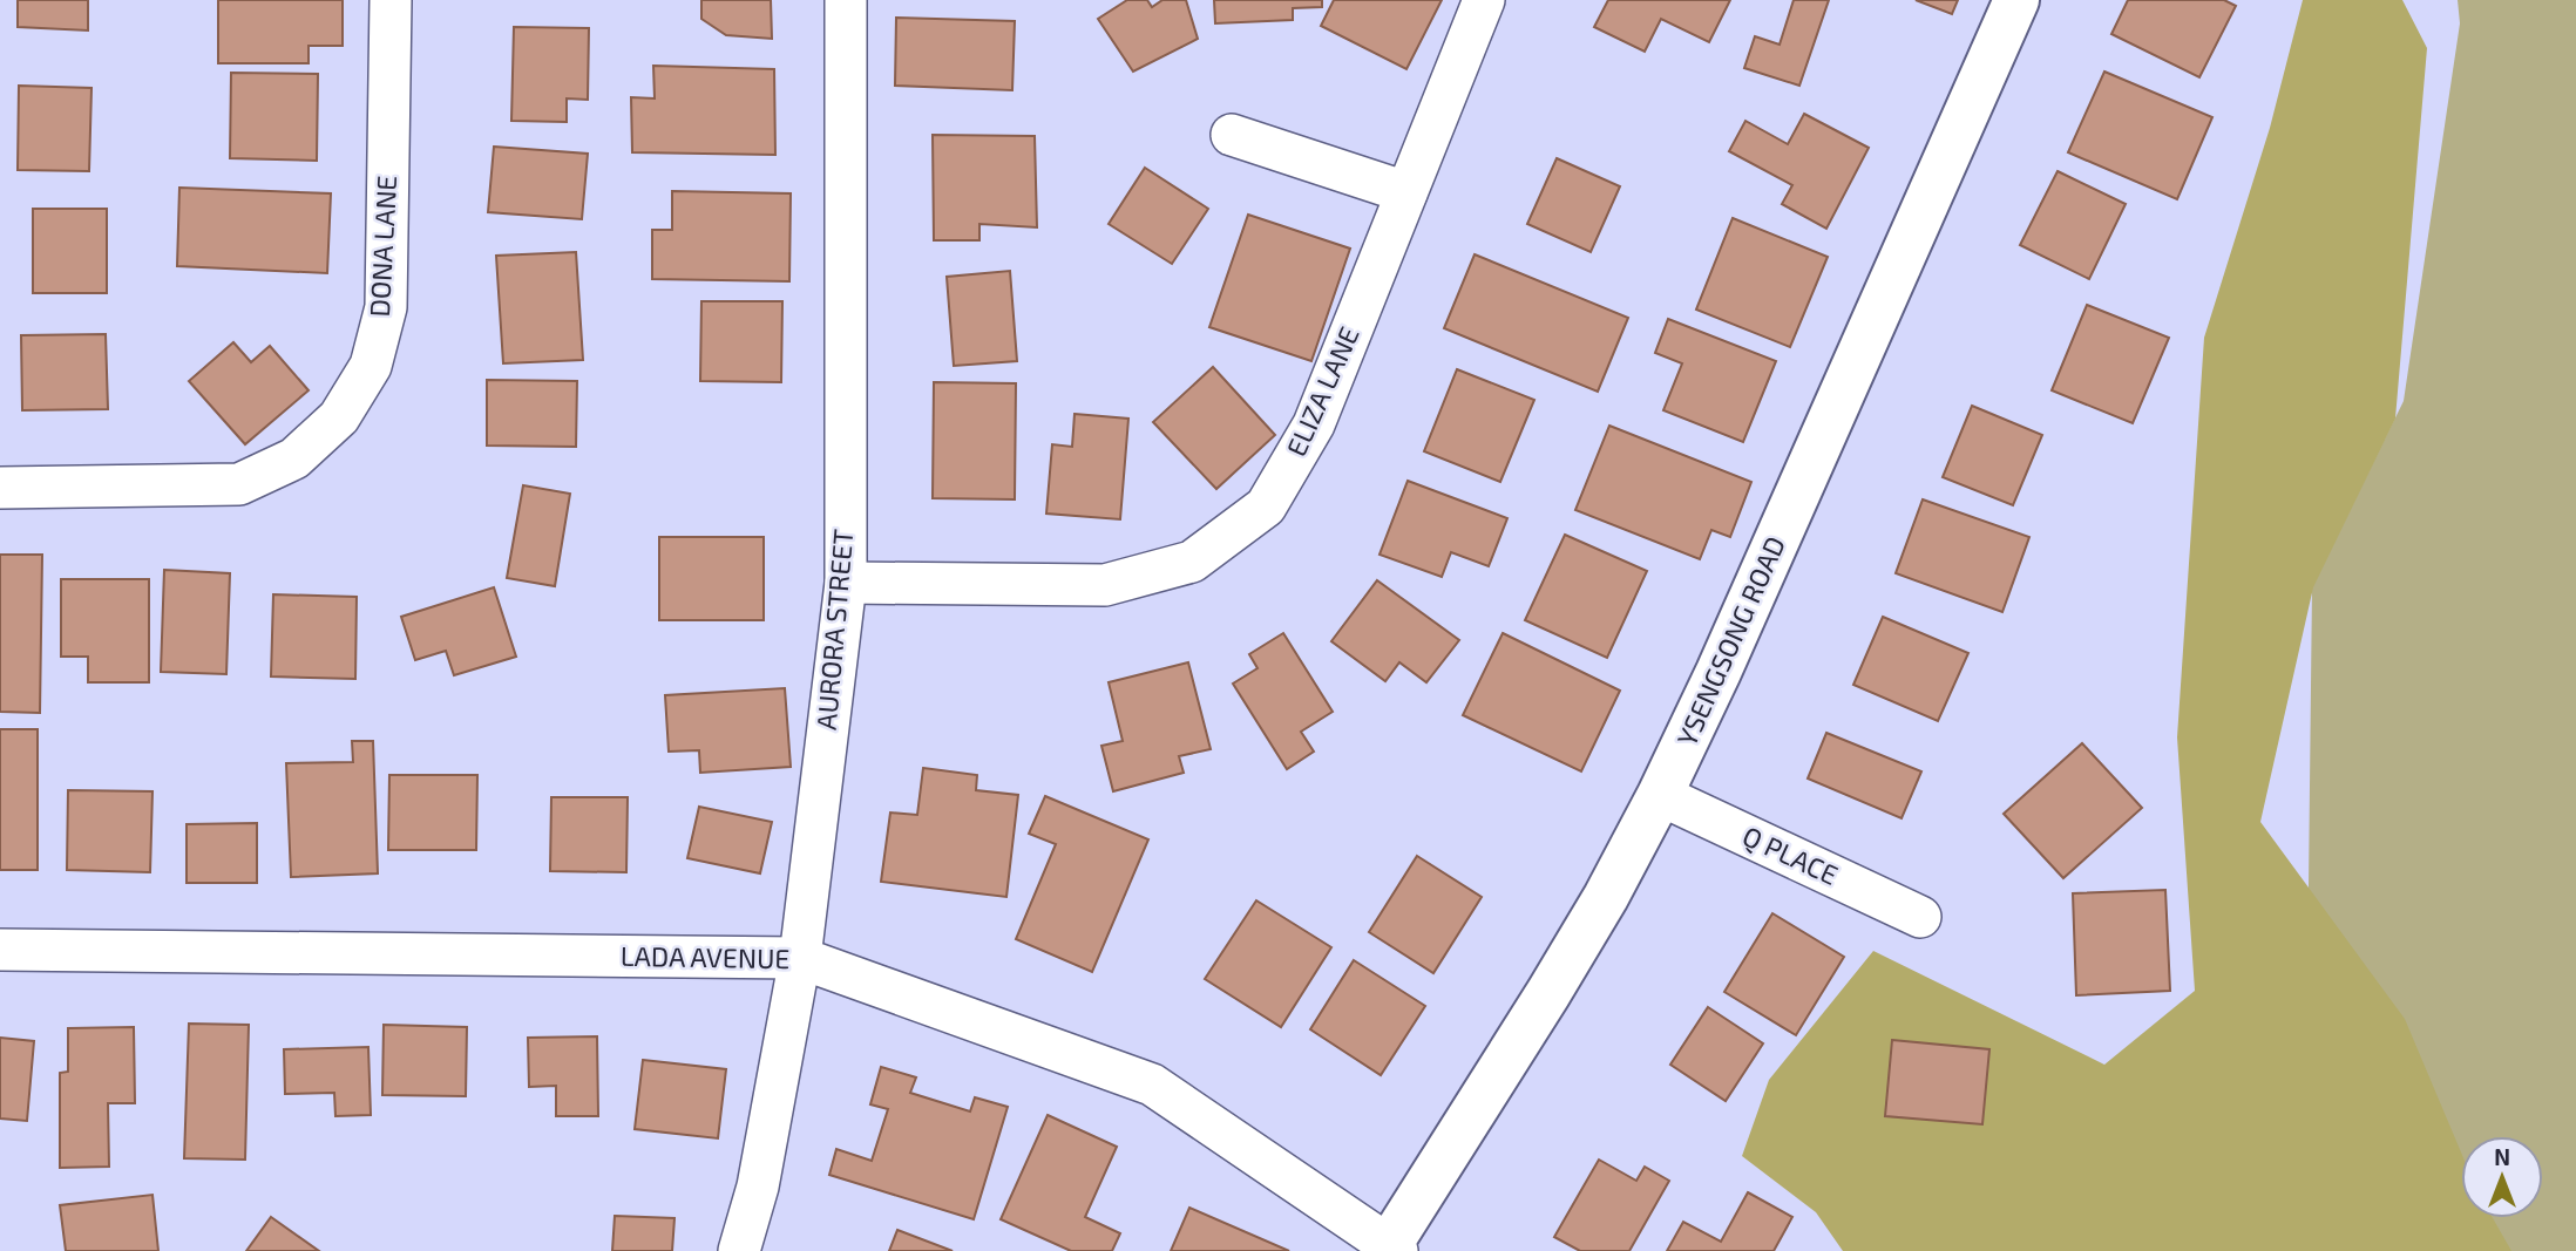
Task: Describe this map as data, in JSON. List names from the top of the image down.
{
  "streets": {
    "main road": ["YSENGSONG ROAD"],
    "street": [
      "DONA LANE",
      "ELIZA LANE",
      "AURORA STREET",
      "Q PLACE",
      "LADA AVENUE"
    ]
  },
  "crossings": [
    ["ELIZA LANE", "AURORA STREET"],
    ["AURORA STREET", "LADA AVENUE"],
    ["YSENGSONG ROAD", "Q PLACE"],
    ["YSENGSONG ROAD", "LADA AVENUE"]
  ],
  "north": "top"
}
